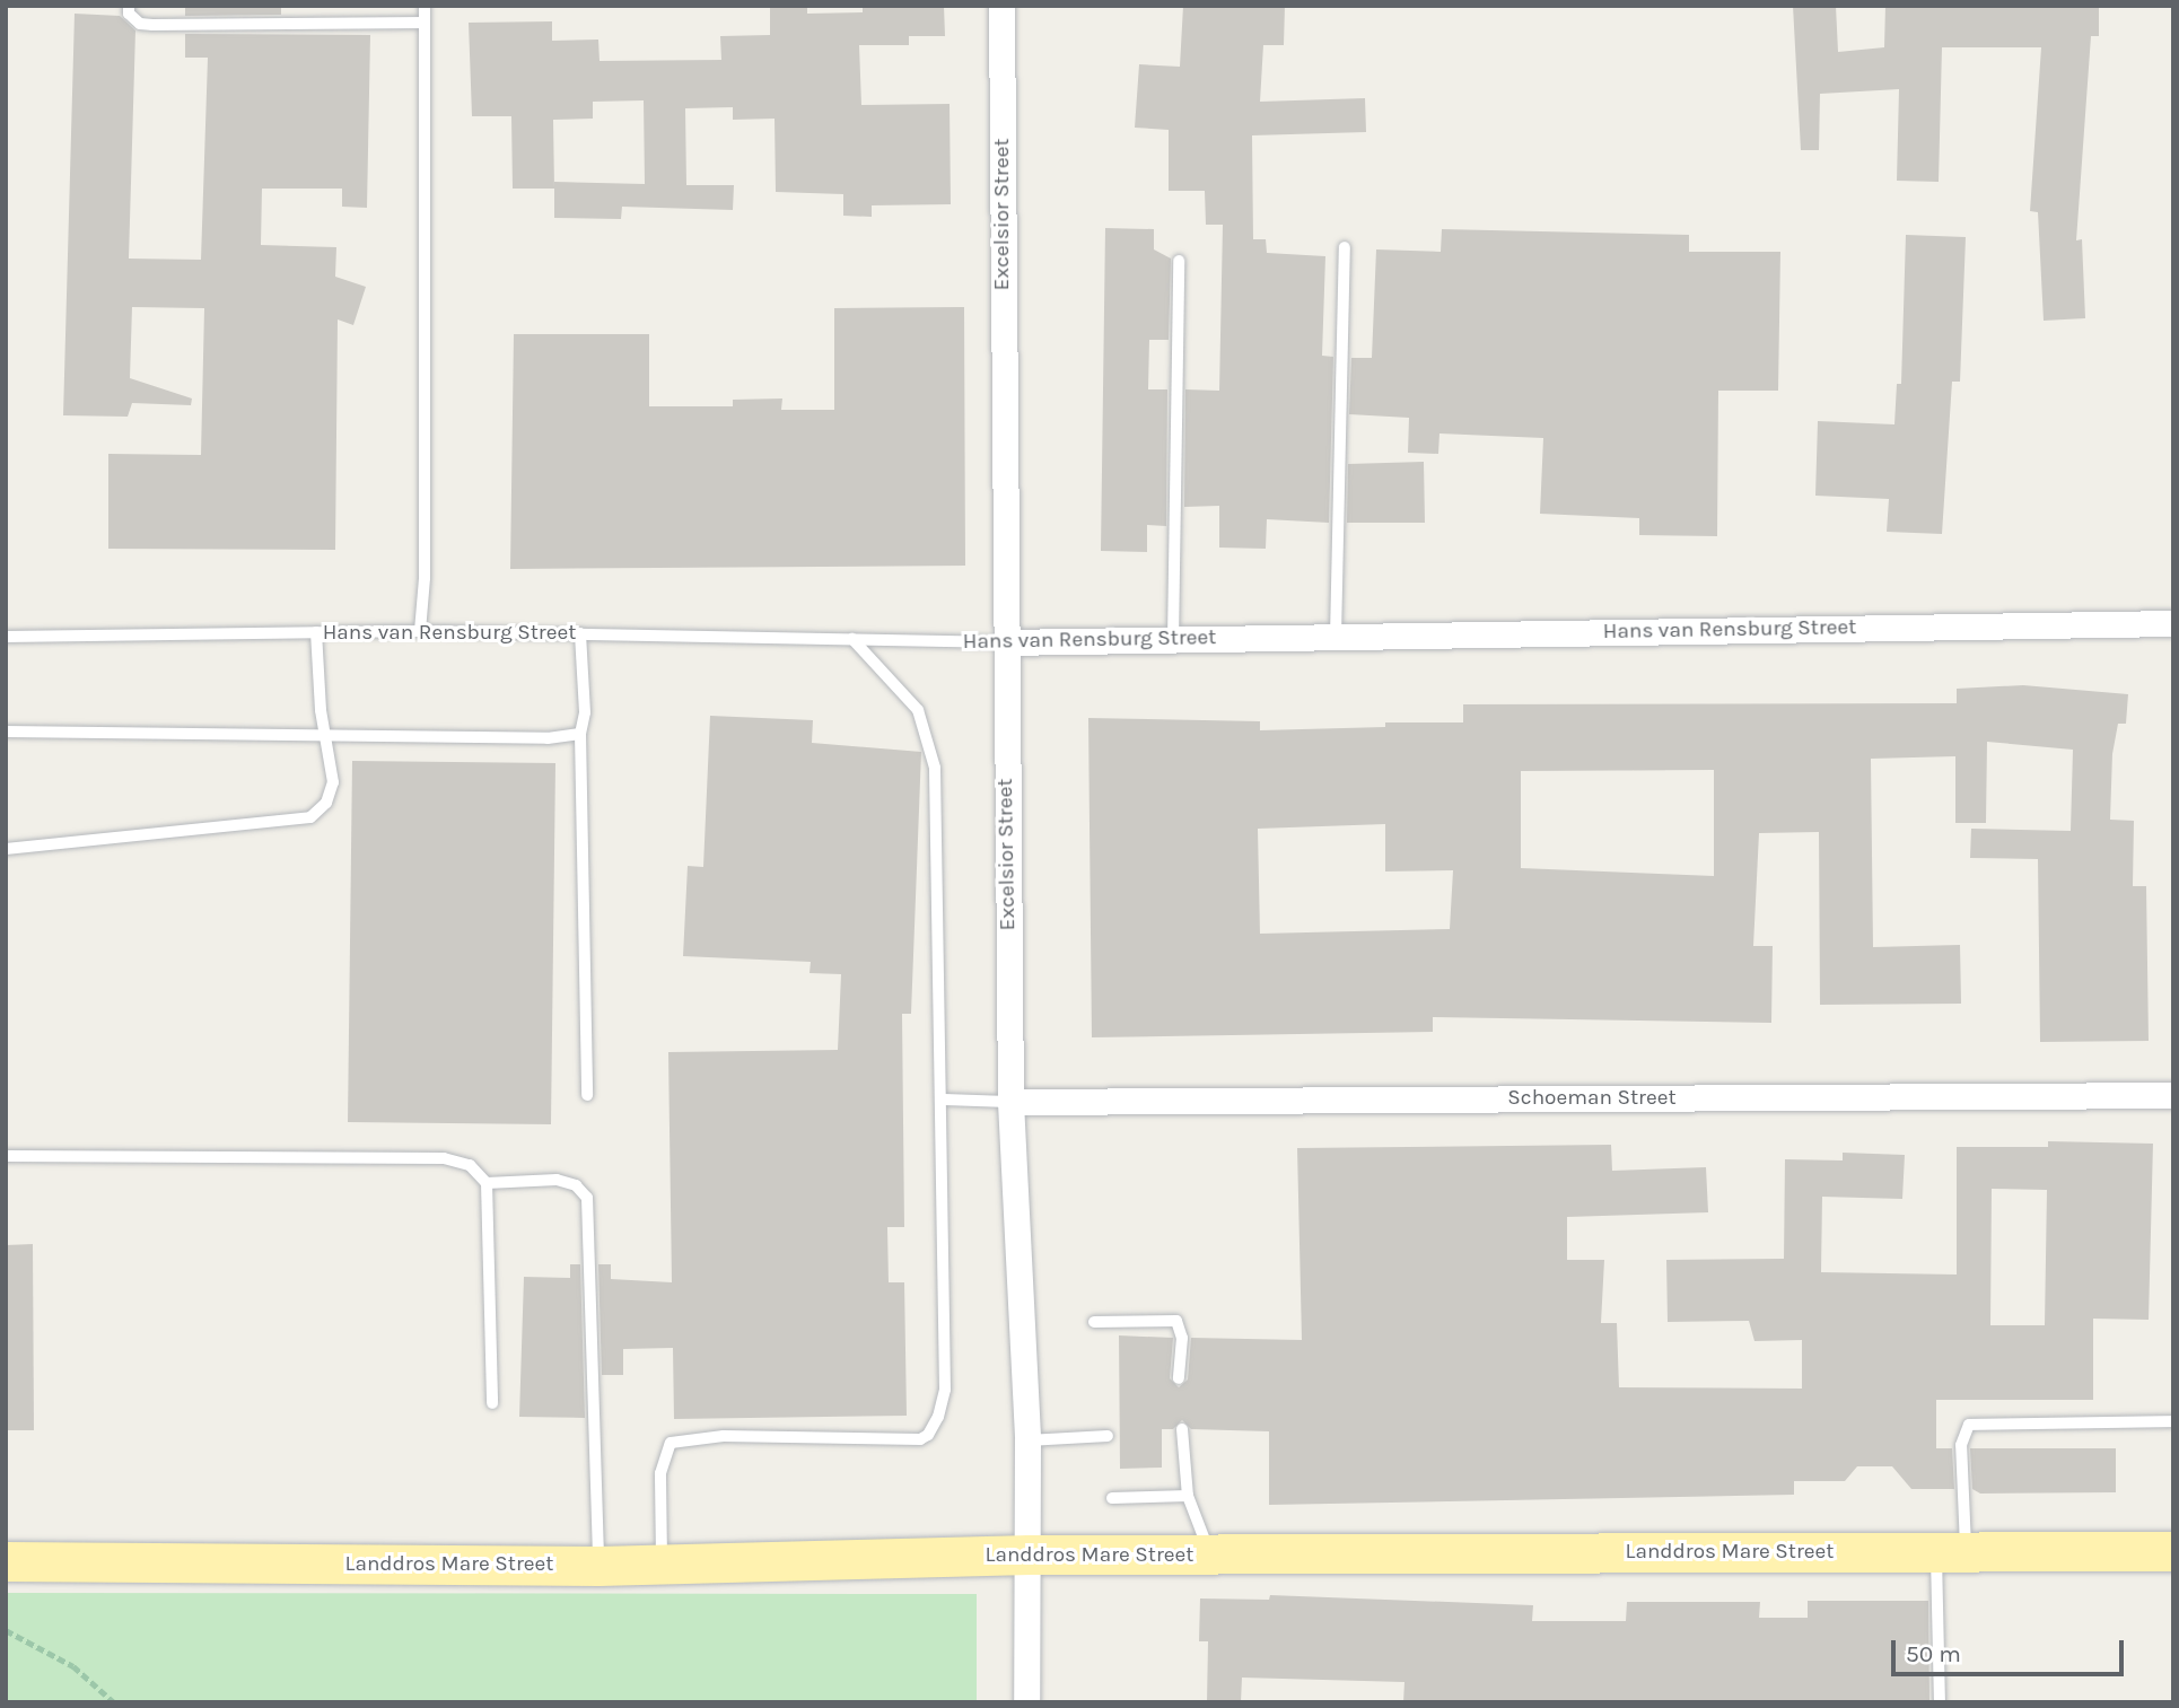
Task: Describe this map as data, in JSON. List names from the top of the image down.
{
  "streets": {
    "main road": ["Landdros Mare Street"],
    "street": ["Excelsior Street", "Hans van Rensburg Street", "Schoeman Street"]
  },
  "crossings": [
    ["Excelsior Street", "Hans van Rensburg Street"],
    ["Excelsior Street", "Schoeman Street"],
    ["Excelsior Street", "Landdros Mare Street"]
  ],
  "scale_bar": "50 m"
}
